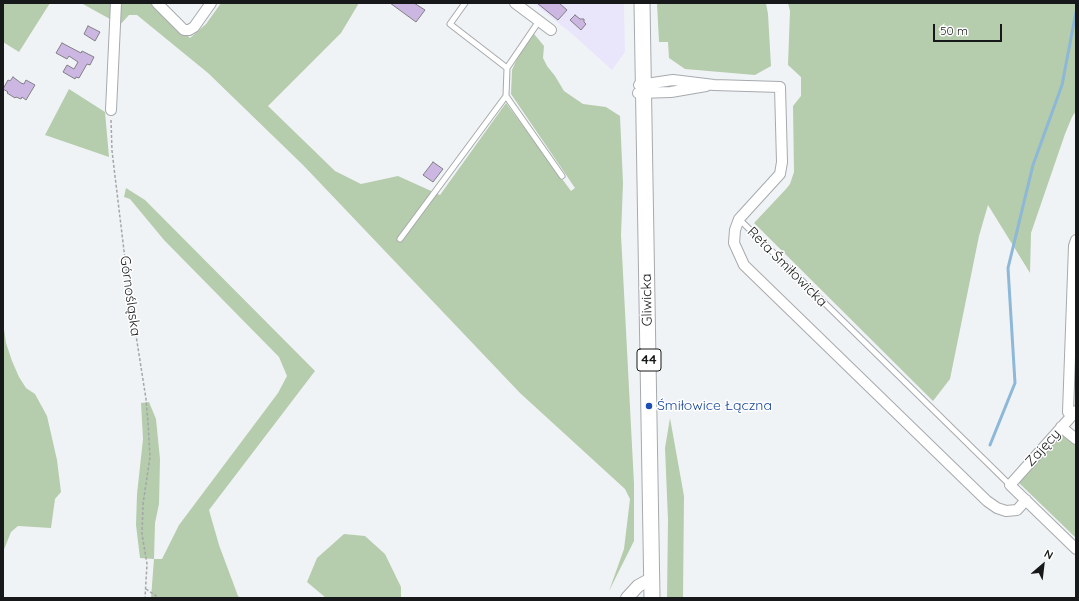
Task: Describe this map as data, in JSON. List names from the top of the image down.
{
  "streets": {
    "main road": ["Gliwicka", "44"],
    "street": ["Reta Śmiłowicka", "Zajęcy"],
    "path": ["Górnośląska"]
  },
  "crossings": [
    ["Reta Śmiłowicka", "Zajęcy"]
  ],
  "places": ["Śmiłowice Łączna"],
  "scale_bar": "50 m",
  "north": "top right"
}
